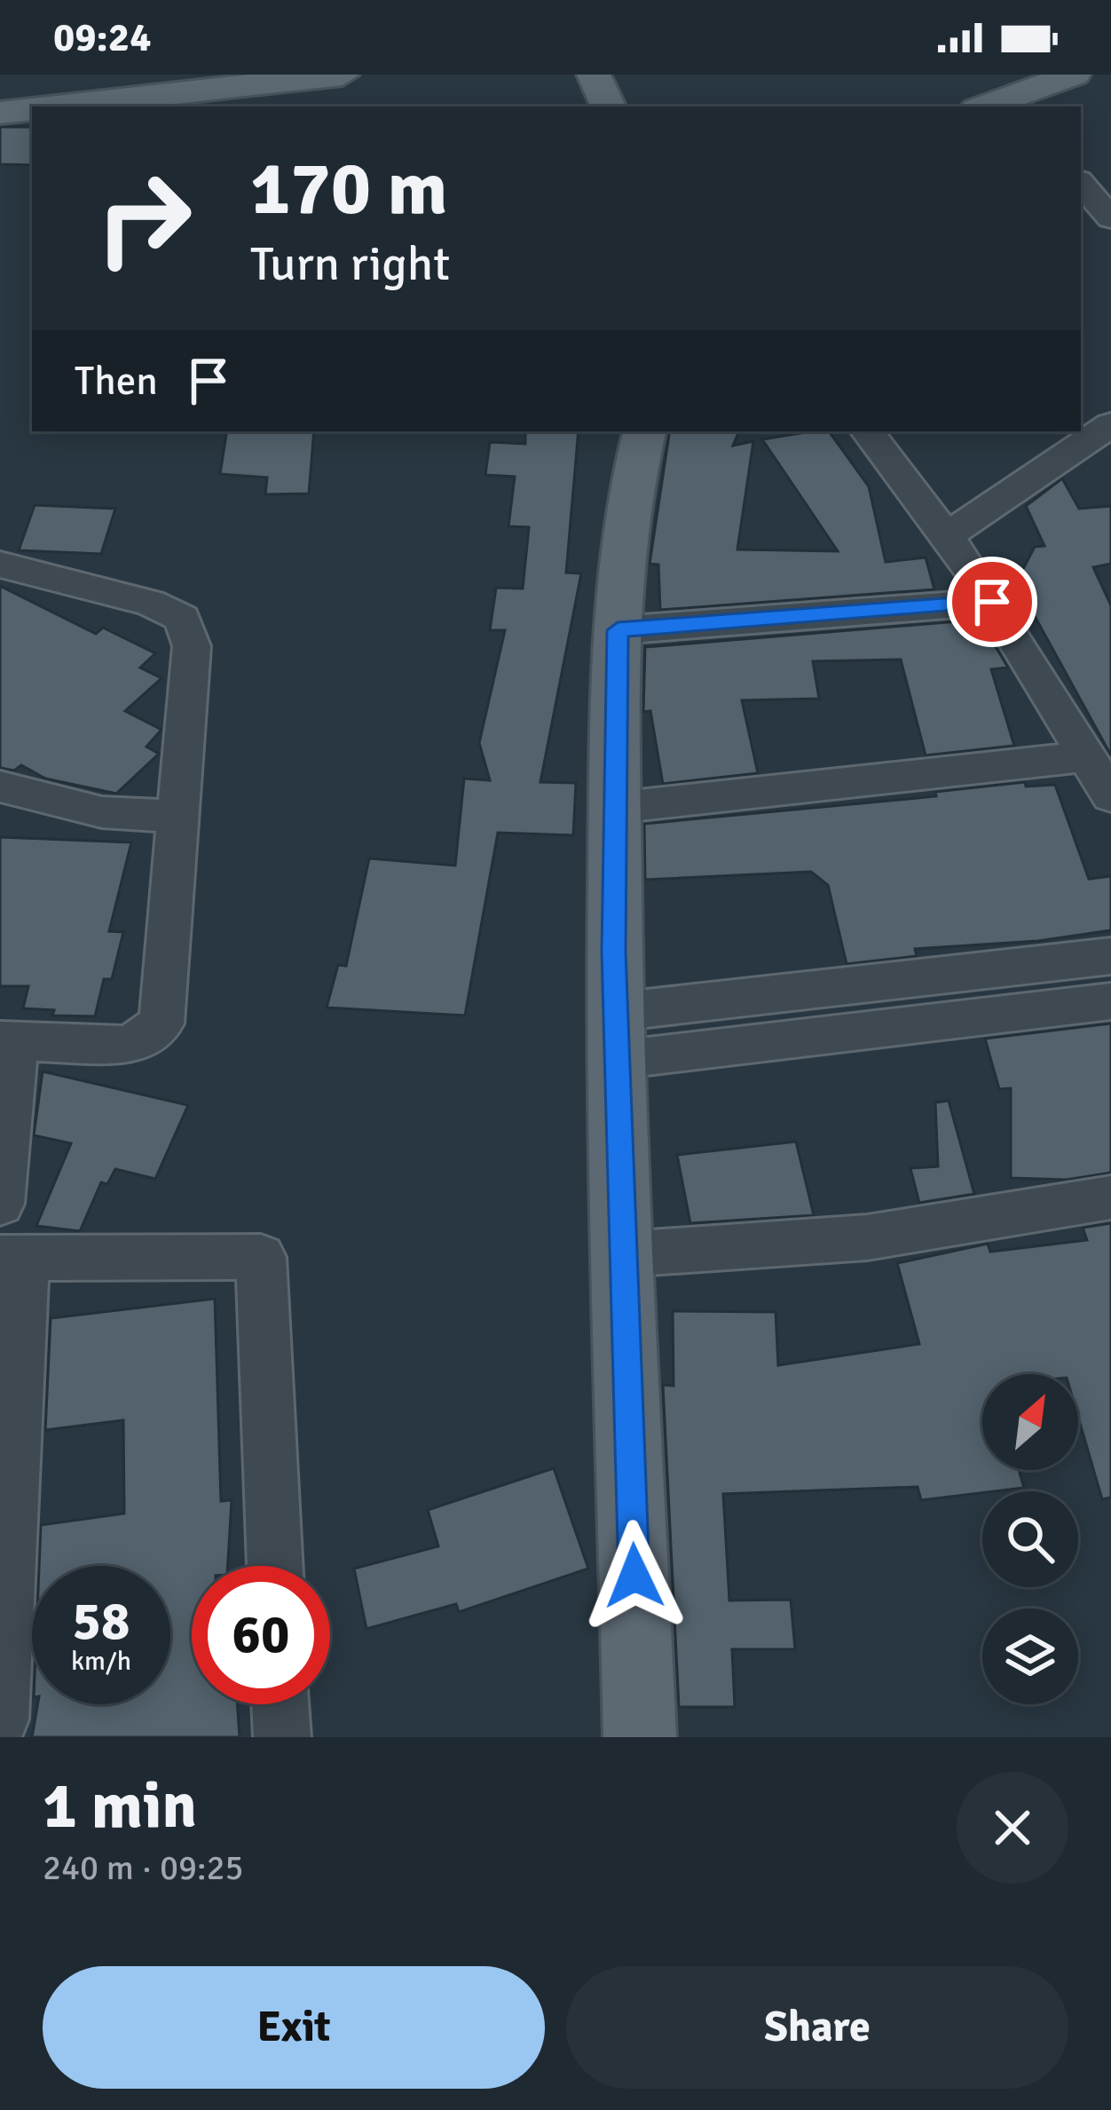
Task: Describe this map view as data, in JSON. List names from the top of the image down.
{
  "north": "top right",
  "page": {
    "status": "09:24",
    "turn": ["170 m", "Turn right"],
    "then": "Then",
    "speed": "58 km/h",
    "limit": "60",
    "heading": ["1 min", "240 m · 09:25"],
    "buttons": ["Exit", "Share"]
  }
}
